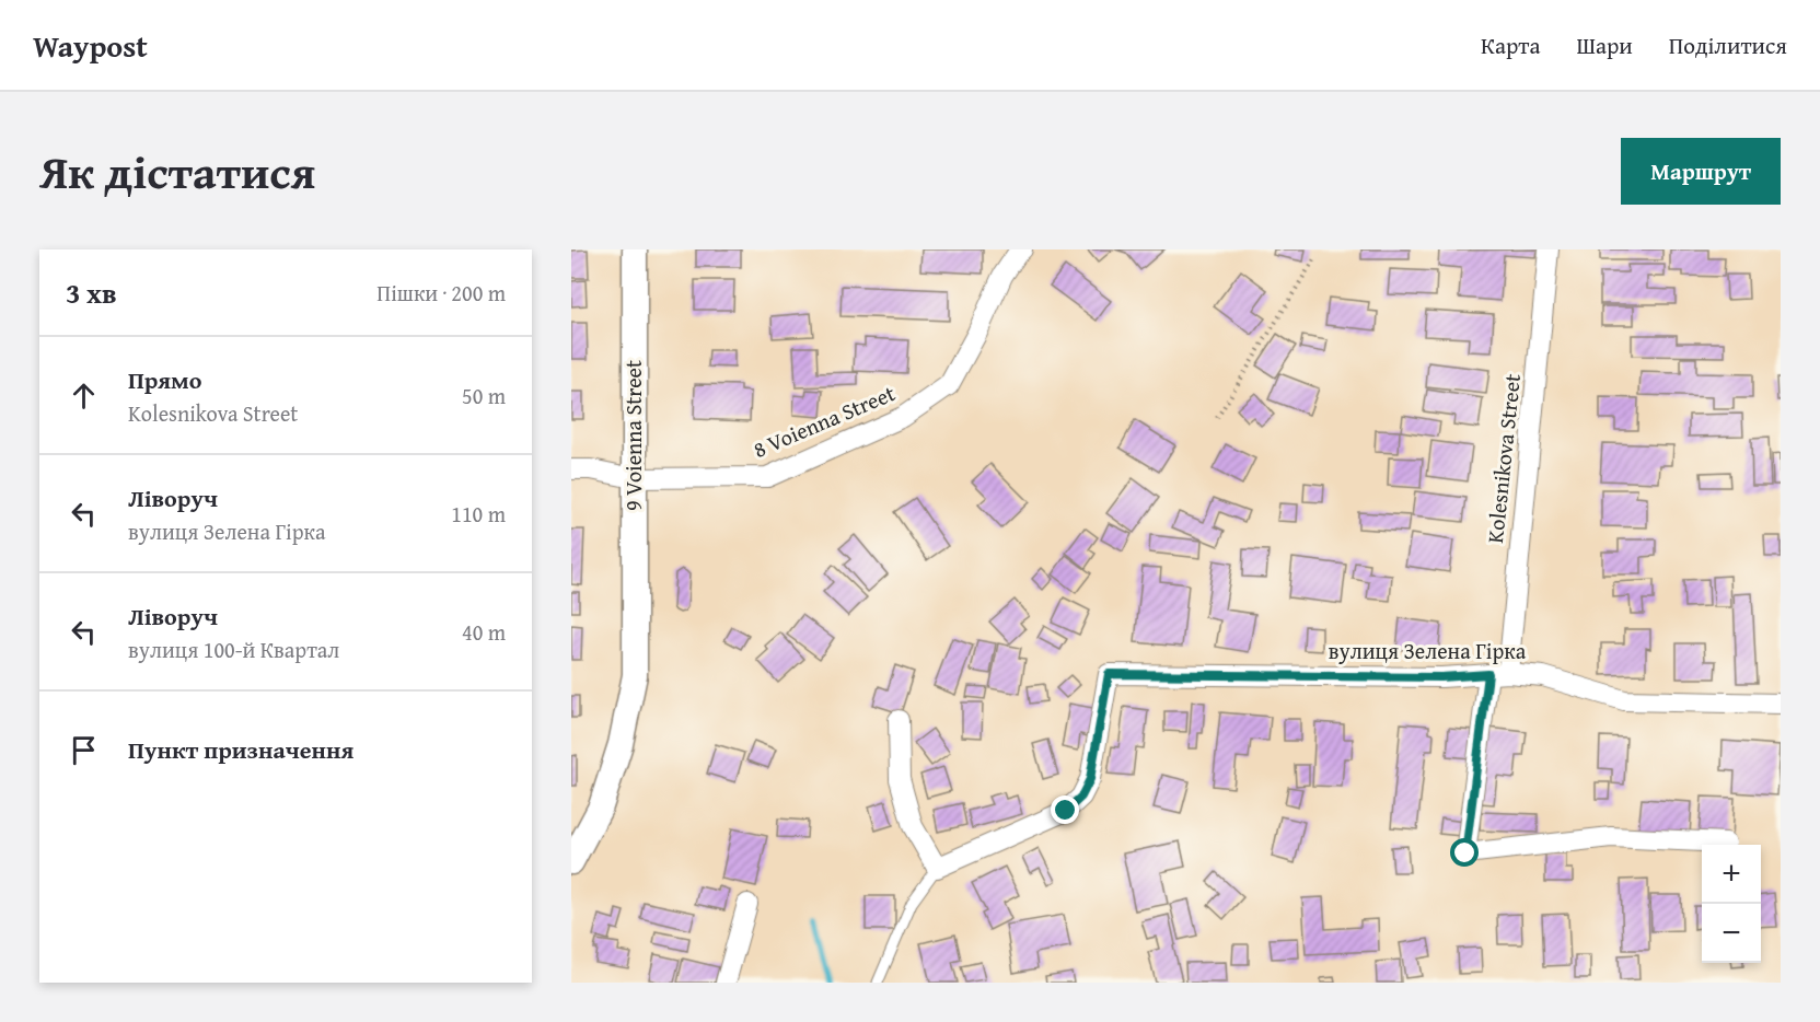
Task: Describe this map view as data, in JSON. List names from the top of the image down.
{
  "streets": {
    "street": [
      "8 Voienna Street",
      "9 Voienna Street",
      "Kolesnikova Street",
      "вулиця Зелена Гірка"
    ]
  },
  "crossings": [
    ["8 Voienna Street", "9 Voienna Street"],
    ["Kolesnikova Street", "вулиця Зелена Гірка"]
  ],
  "page": {
    "header": "Waypost",
    "nav": ["Карта", "Шари", "Поділитися"],
    "title": "Як дістатися",
    "buttons": "Маршрут",
    "heading": ["3 хв", "Пішки · 200 m"],
    "list": [
      ["Прямо", "Kolesnikova Street", "50 m"],
      ["Ліворуч", "вулиця Зелена Гірка", "110 m"],
      ["Ліворуч", "вулиця 100-й Квартал", "40 m"],
      "Пункт призначення"
    ],
    "map_buttons": ["+", "−"]
  }
}
